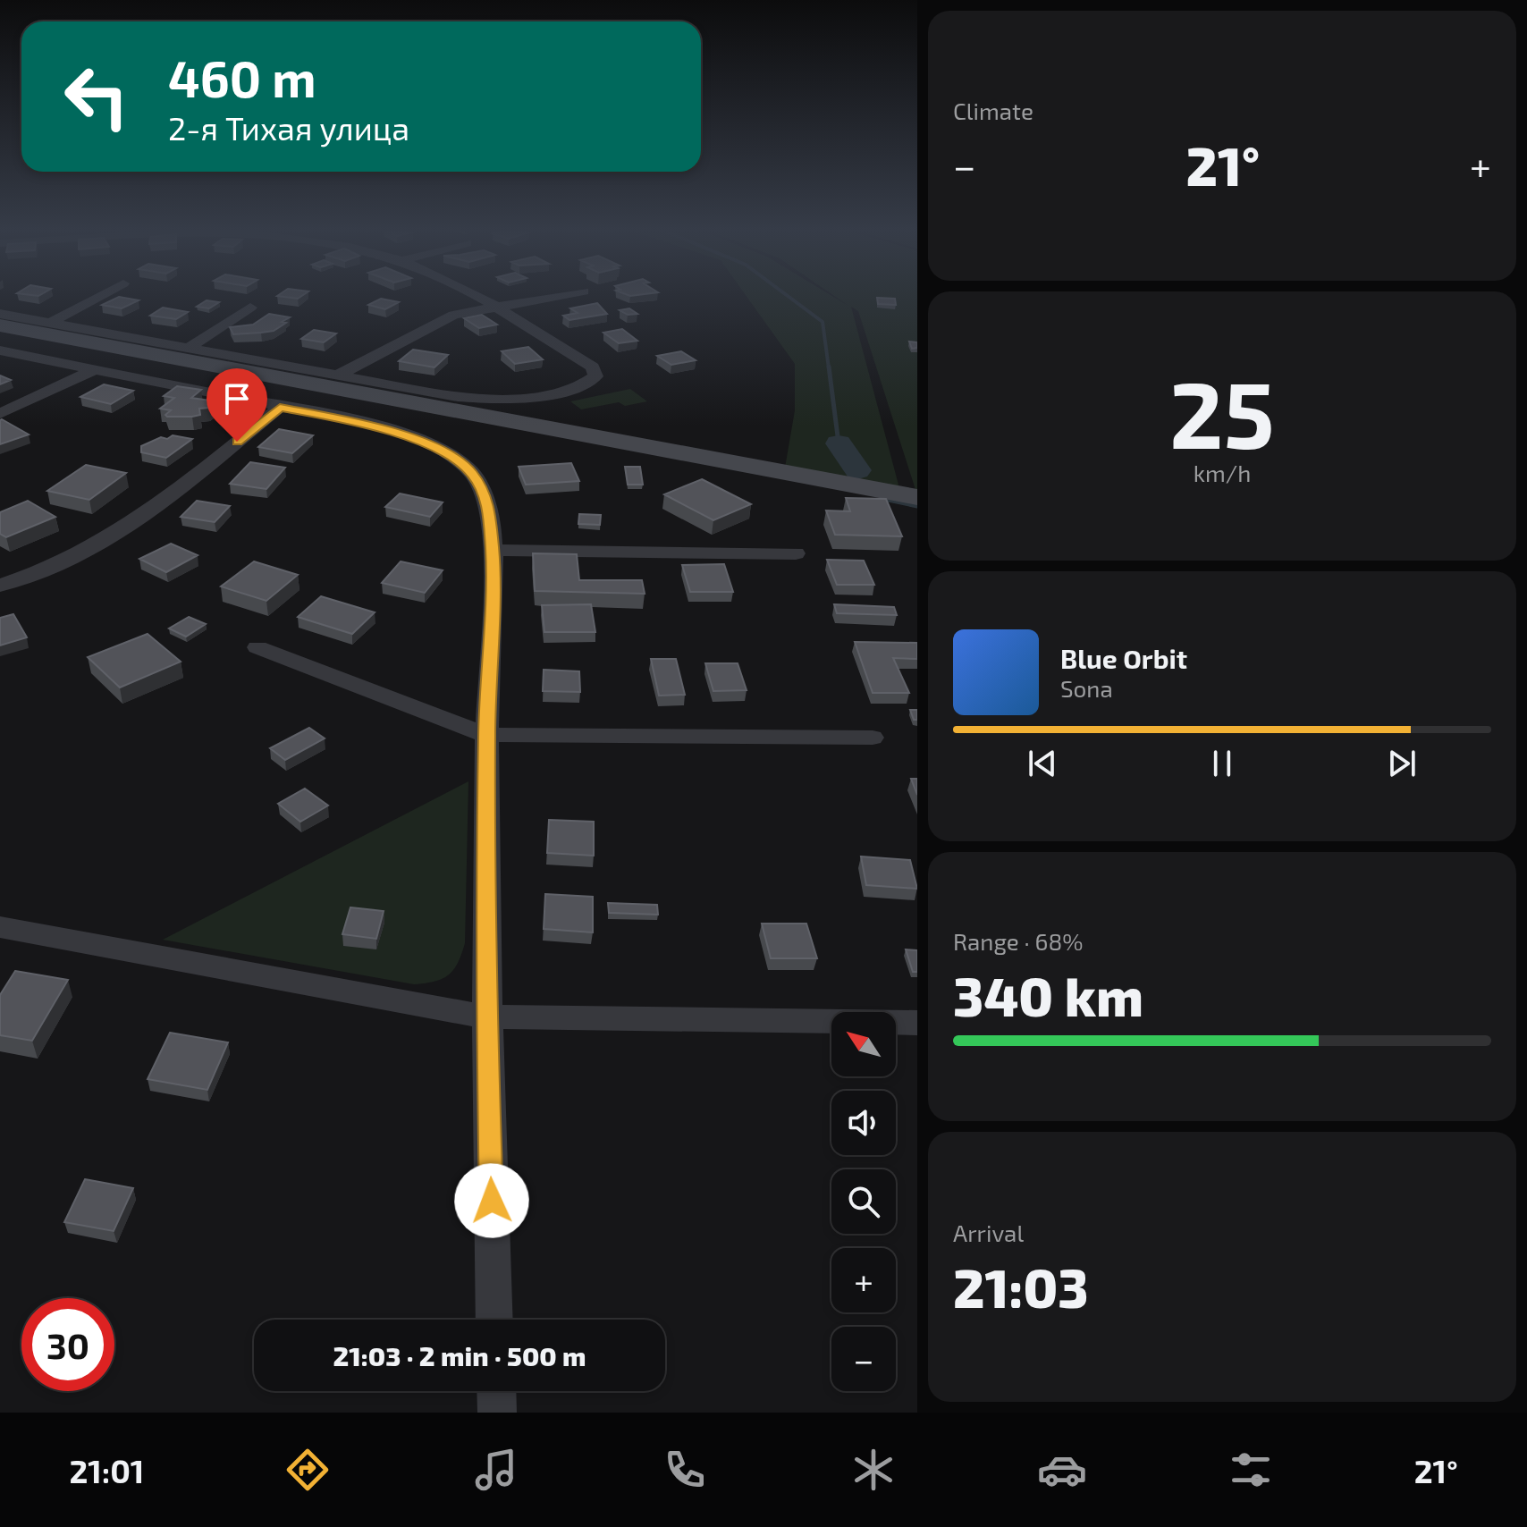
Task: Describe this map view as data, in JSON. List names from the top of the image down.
{
  "north": "top left",
  "page": {
    "tile": [
      "Climate",
      ["25", "km/h"],
      ["Range · 68%", "340 km"],
      ["Arrival", "21:03"]
    ],
    "turn": ["460 m", "2-я Тихая улица"],
    "heat": ["−", "21°", "+"],
    "song": ["Blue Orbit", "Sona"],
    "map_buttons": ["+", "−"],
    "limit": "30",
    "trip": "21:03 · 2 min · 500 m",
    "tabs": ["21:01", "21°"]
  }
}
